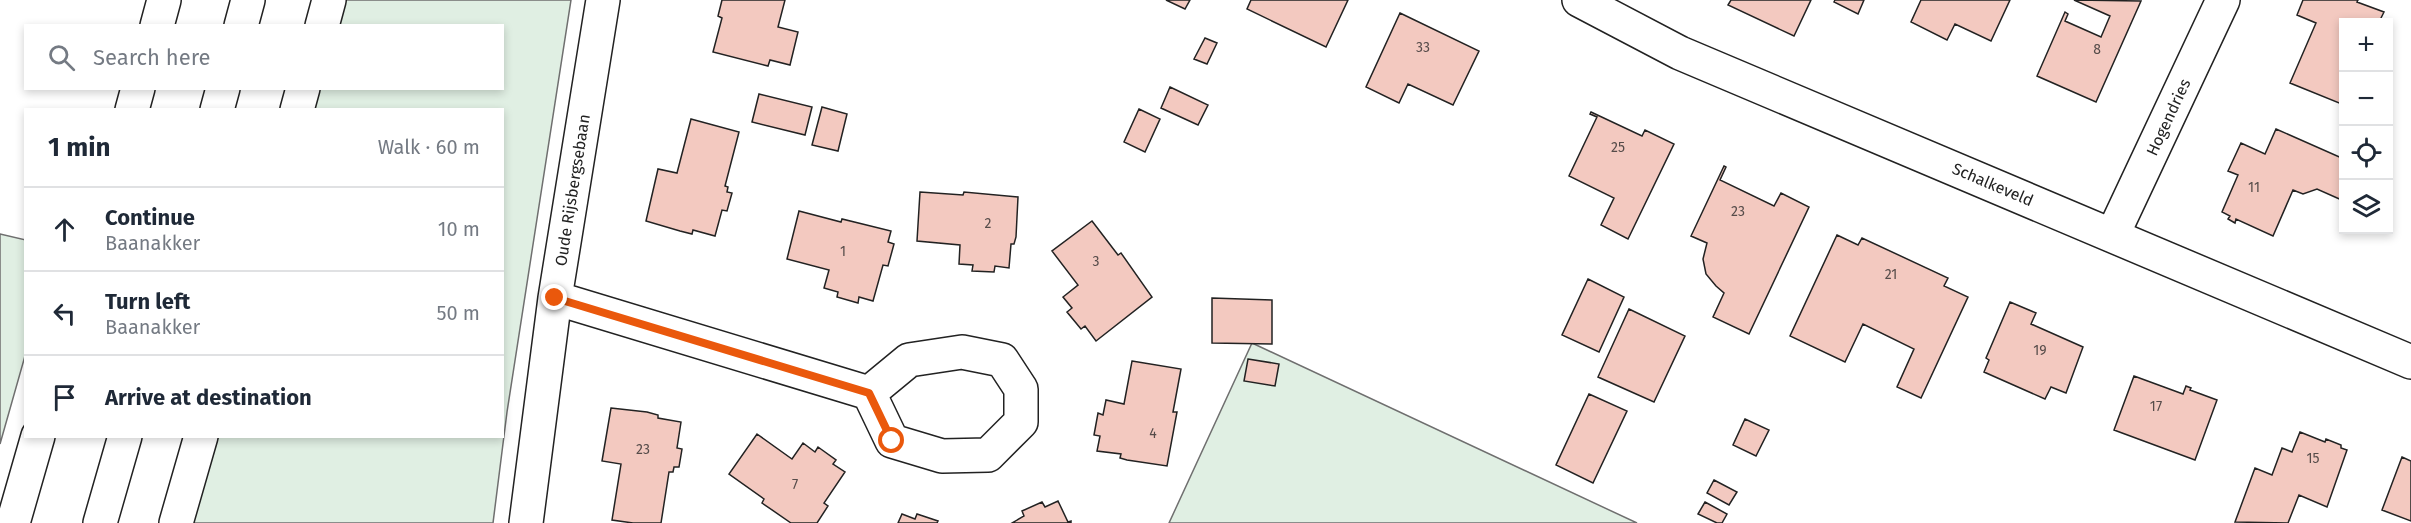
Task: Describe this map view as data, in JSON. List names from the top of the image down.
{
  "streets": {
    "street": ["Hogendries", "Schalkeveld", "Oude Rijsbergsebaan"]
  },
  "crossings": [
    ["Hogendries", "Schalkeveld"]
  ],
  "house_numbers": [
    "33",
    "8",
    "25",
    "11",
    "23",
    "2",
    "1",
    "3",
    "21",
    "19",
    "17",
    "4",
    "23",
    "15",
    "7"
  ],
  "page": {
    "map_buttons": ["+", "−"],
    "search": "Search here",
    "heading": ["1 min", "Walk · 60 m"],
    "list": [
      ["Continue", "Baanakker", "10 m"],
      ["Turn left", "Baanakker", "50 m"],
      "Arrive at destination"
    ]
  }
}
